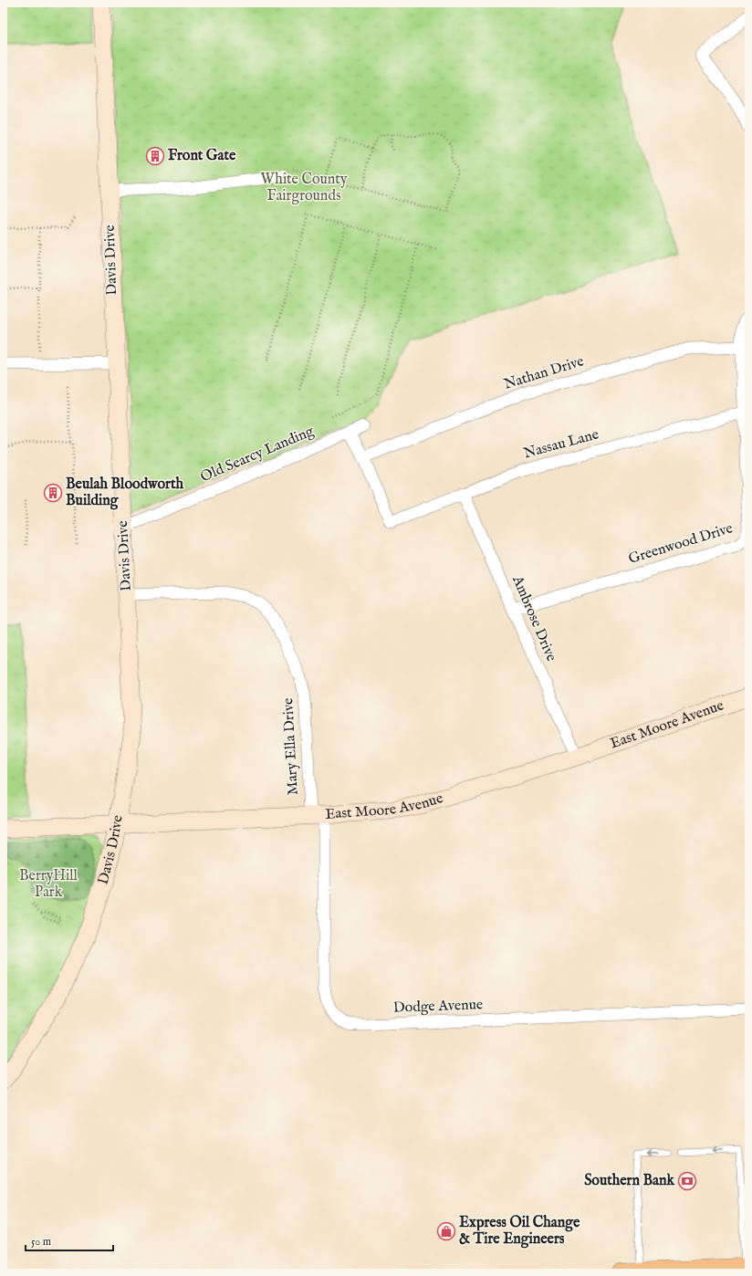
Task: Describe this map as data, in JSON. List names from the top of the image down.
{
  "streets": {
    "street": [
      "Davis Drive",
      "Nathan Drive",
      "Nassau Lane",
      "Old Searcy Landing",
      "Greenwood Drive",
      "Ambrose Drive",
      "East Moore Avenue",
      "Mary Ella Drive",
      "Dodge Avenue"
    ]
  },
  "crossings": [
    ["Davis Drive", "Old Searcy Landing"],
    ["Davis Drive", "East Moore Avenue"],
    ["Davis Drive", "Mary Ella Drive"],
    ["Nathan Drive", "Nassau Lane"],
    ["Nathan Drive", "Greenwood Drive"],
    ["Nassau Lane", "Greenwood Drive"],
    ["Nassau Lane", "Ambrose Drive"],
    ["Greenwood Drive", "Ambrose Drive"],
    ["Ambrose Drive", "East Moore Avenue"],
    ["East Moore Avenue", "Mary Ella Drive"],
    ["East Moore Avenue", "Dodge Avenue"],
    ["Mary Ella Drive", "Dodge Avenue"]
  ],
  "parks": ["White County Fairgrounds", "BerryHill Park"],
  "places": {
    "building": ["Front Gate", "Beulah Bloodworth Building"],
    "bank": ["Southern Bank"],
    "shop": ["Express Oil Change & Tire Engineers"]
  },
  "scale_bar": "50 m"
}
